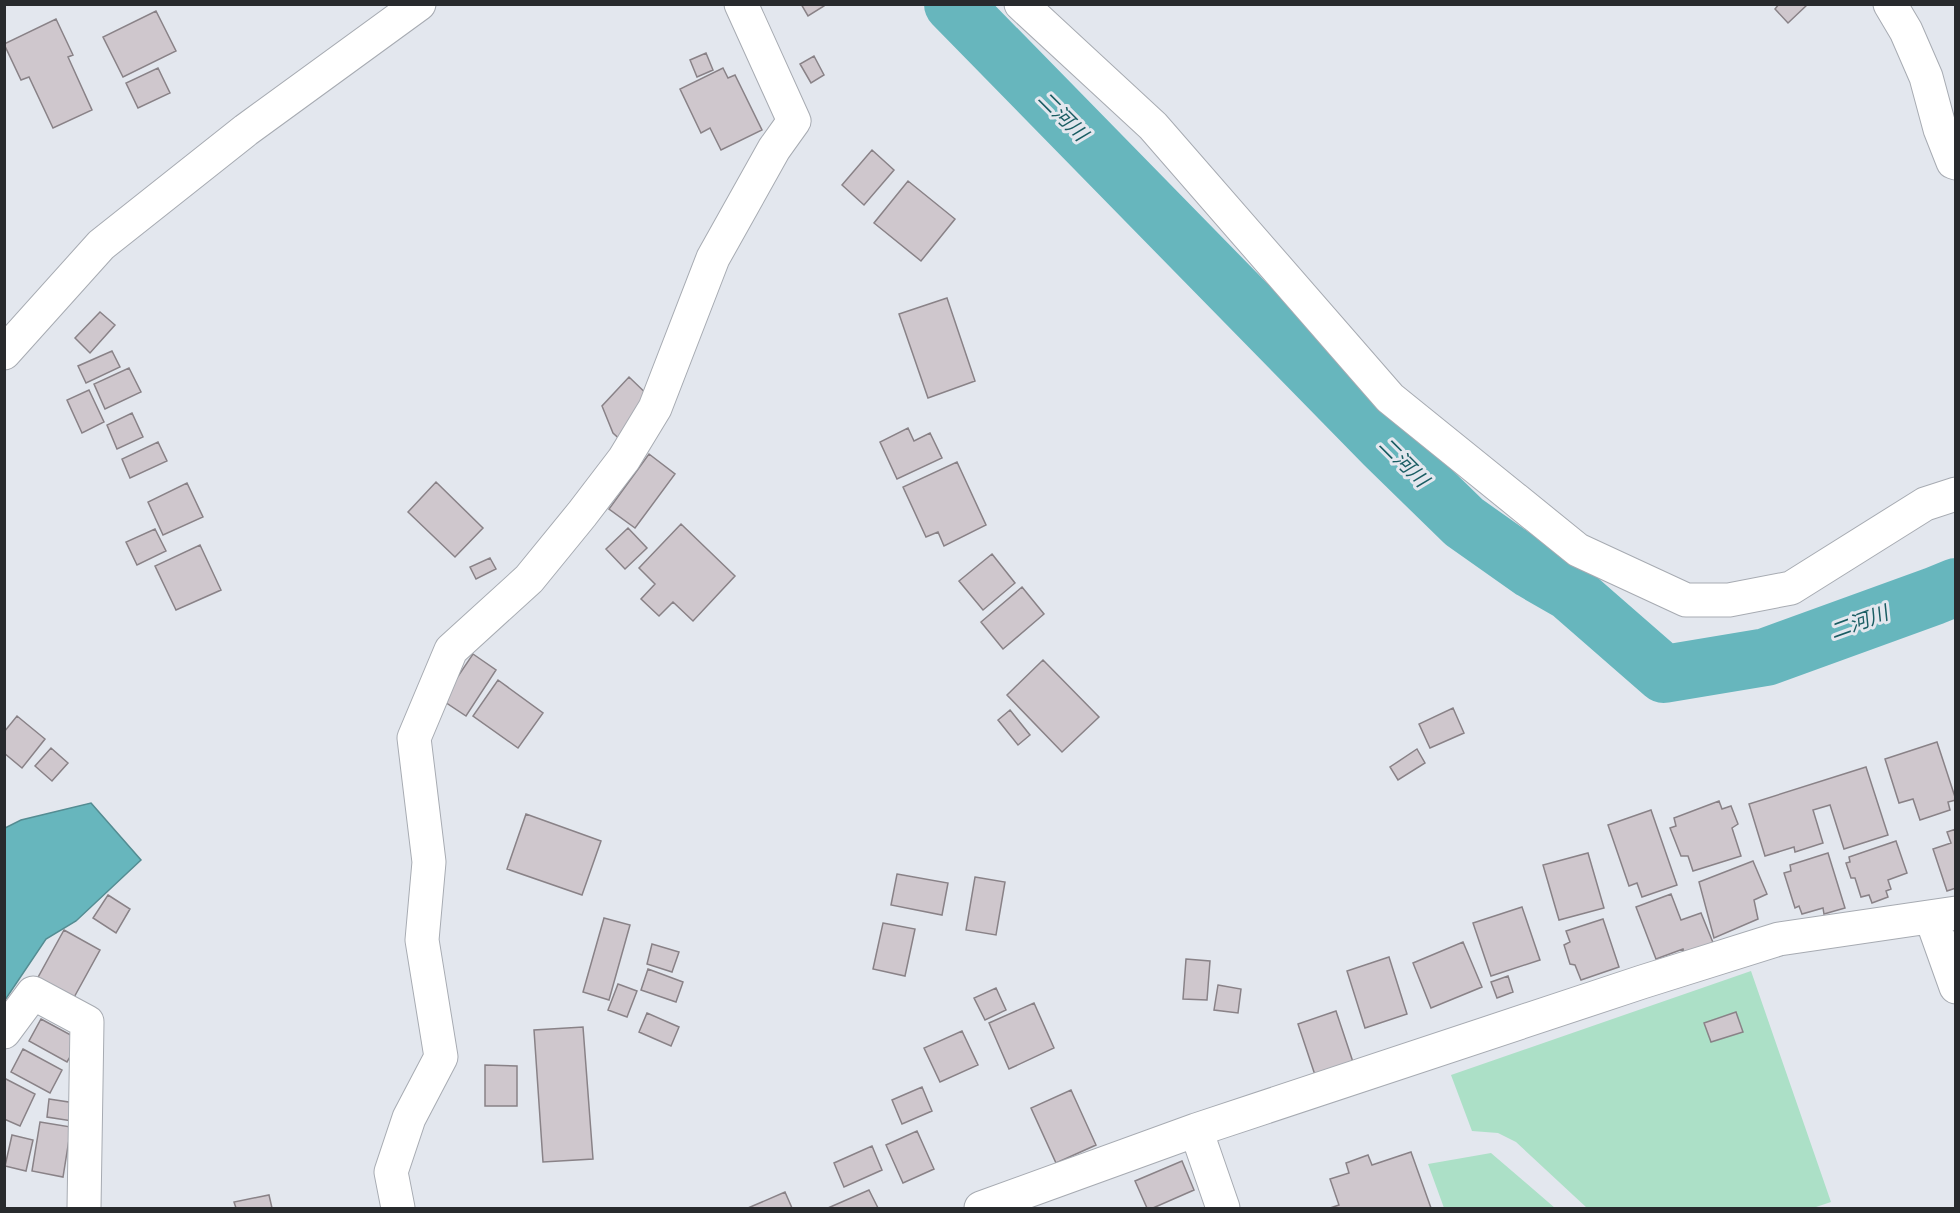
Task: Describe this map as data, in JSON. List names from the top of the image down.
{
  "water": ["二河川"]
}
